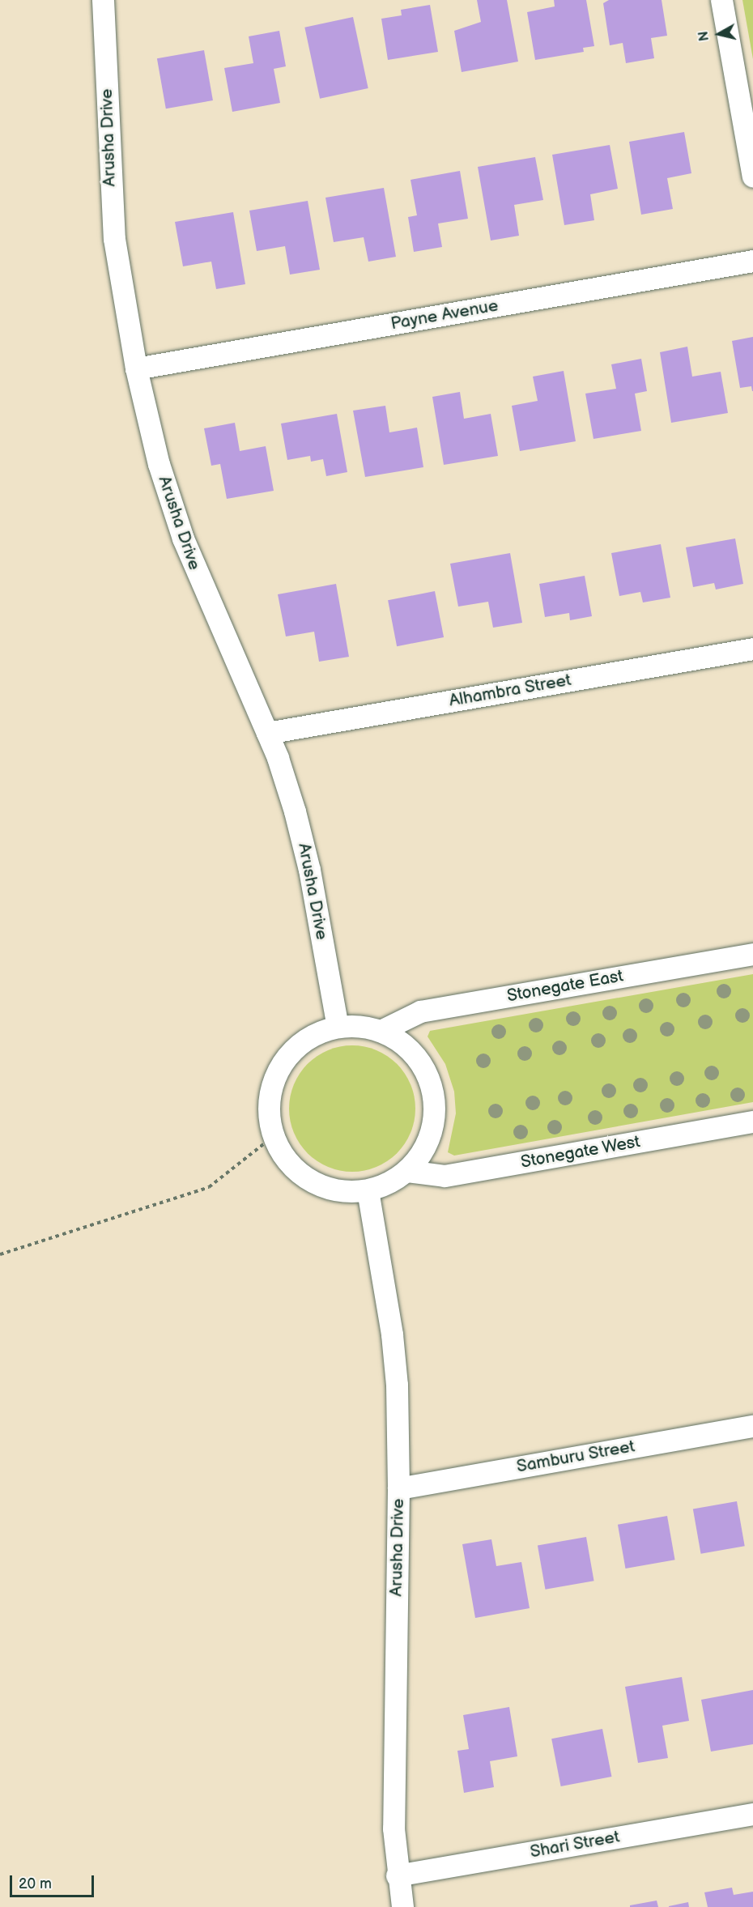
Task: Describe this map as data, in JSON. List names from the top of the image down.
{
  "streets": {
    "street": [
      "Arusha Drive",
      "Payne Avenue",
      "Alhambra Street",
      "Stonegate East",
      "Stonegate West",
      "Samburu Street",
      "Shari Street"
    ]
  },
  "crossings": [
    ["Arusha Drive", "Payne Avenue"],
    ["Arusha Drive", "Alhambra Street"],
    ["Arusha Drive", "Stonegate East"],
    ["Arusha Drive", "Stonegate West"],
    ["Arusha Drive", "Samburu Street"],
    ["Arusha Drive", "Shari Street"],
    ["Stonegate East", "Stonegate West"]
  ],
  "scale_bar": "20 m",
  "north": "left"
}
